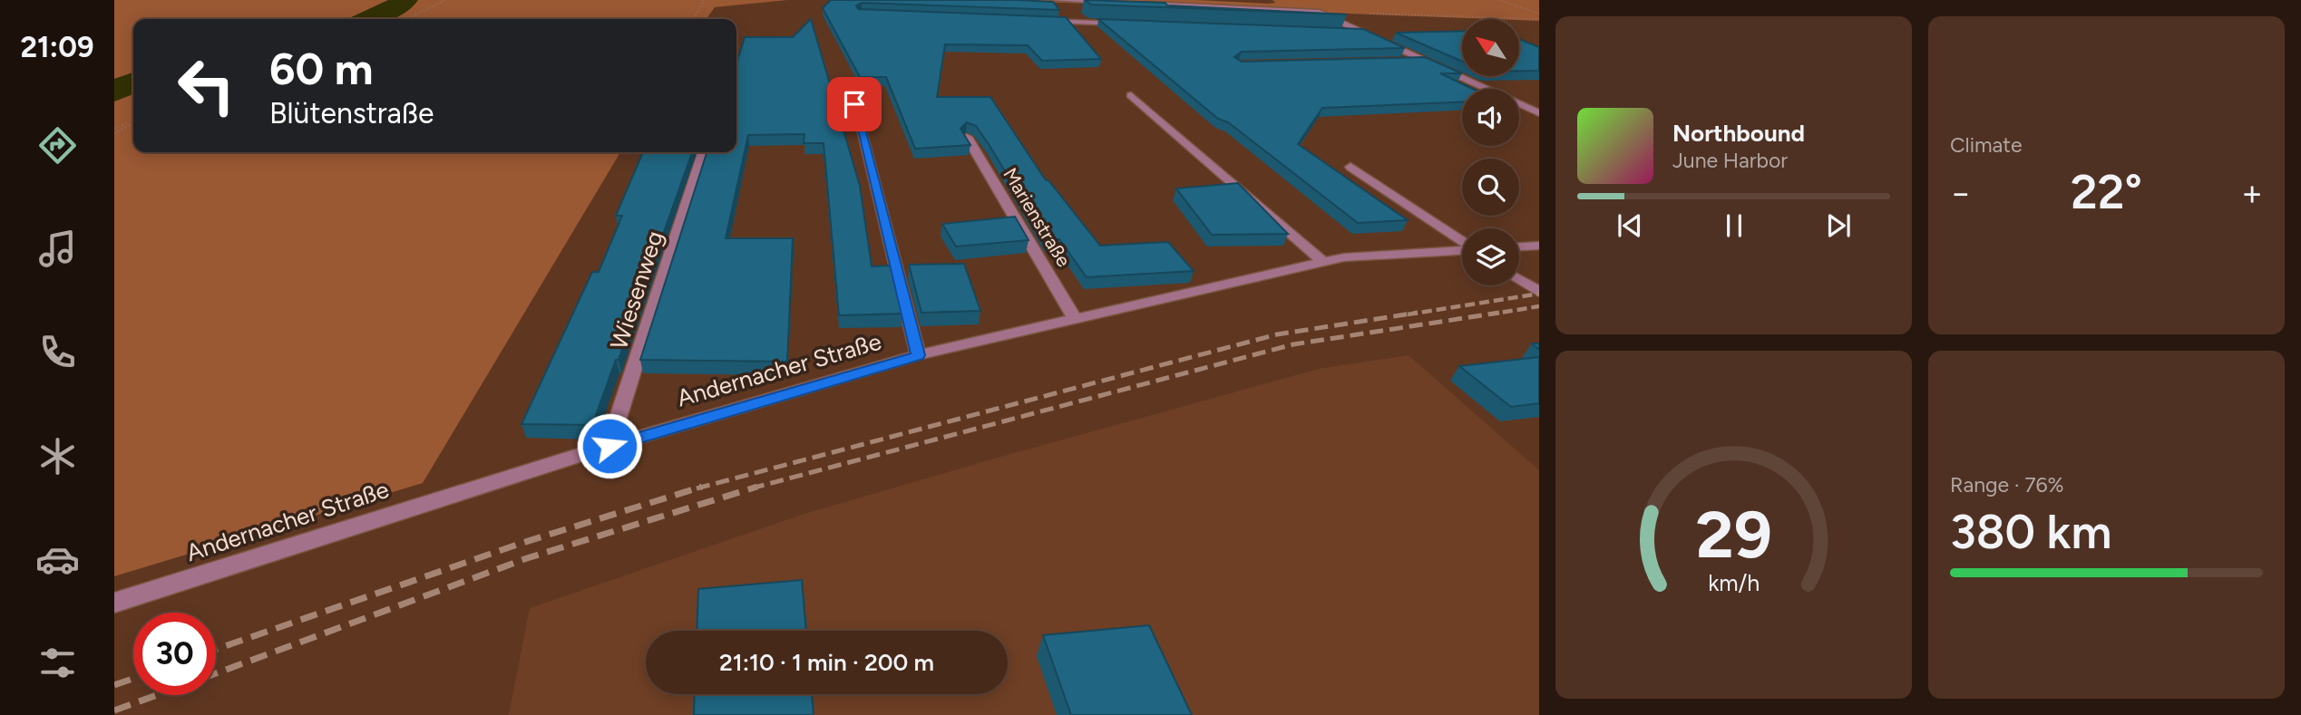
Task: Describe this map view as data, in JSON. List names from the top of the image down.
{
  "streets": {
    "street": ["Marienstraße", "Wiesenweg", "Andernacher Straße"]
  },
  "crossings": [
    ["Marienstraße", "Andernacher Straße"],
    ["Wiesenweg", "Andernacher Straße"]
  ],
  "north": "top left",
  "page": {
    "tabs": "21:09",
    "tile": [
      "Climate",
      ["Range · 76%", "380 km"]
    ],
    "turn": ["60 m", "Blütenstraße"],
    "song": ["Northbound", "June Harbor"],
    "heat": ["−", "22°", "+"],
    "limit": "30",
    "trip": "21:10 · 1 min · 200 m",
    "gauge": ["29", "km/h"]
  }
}
